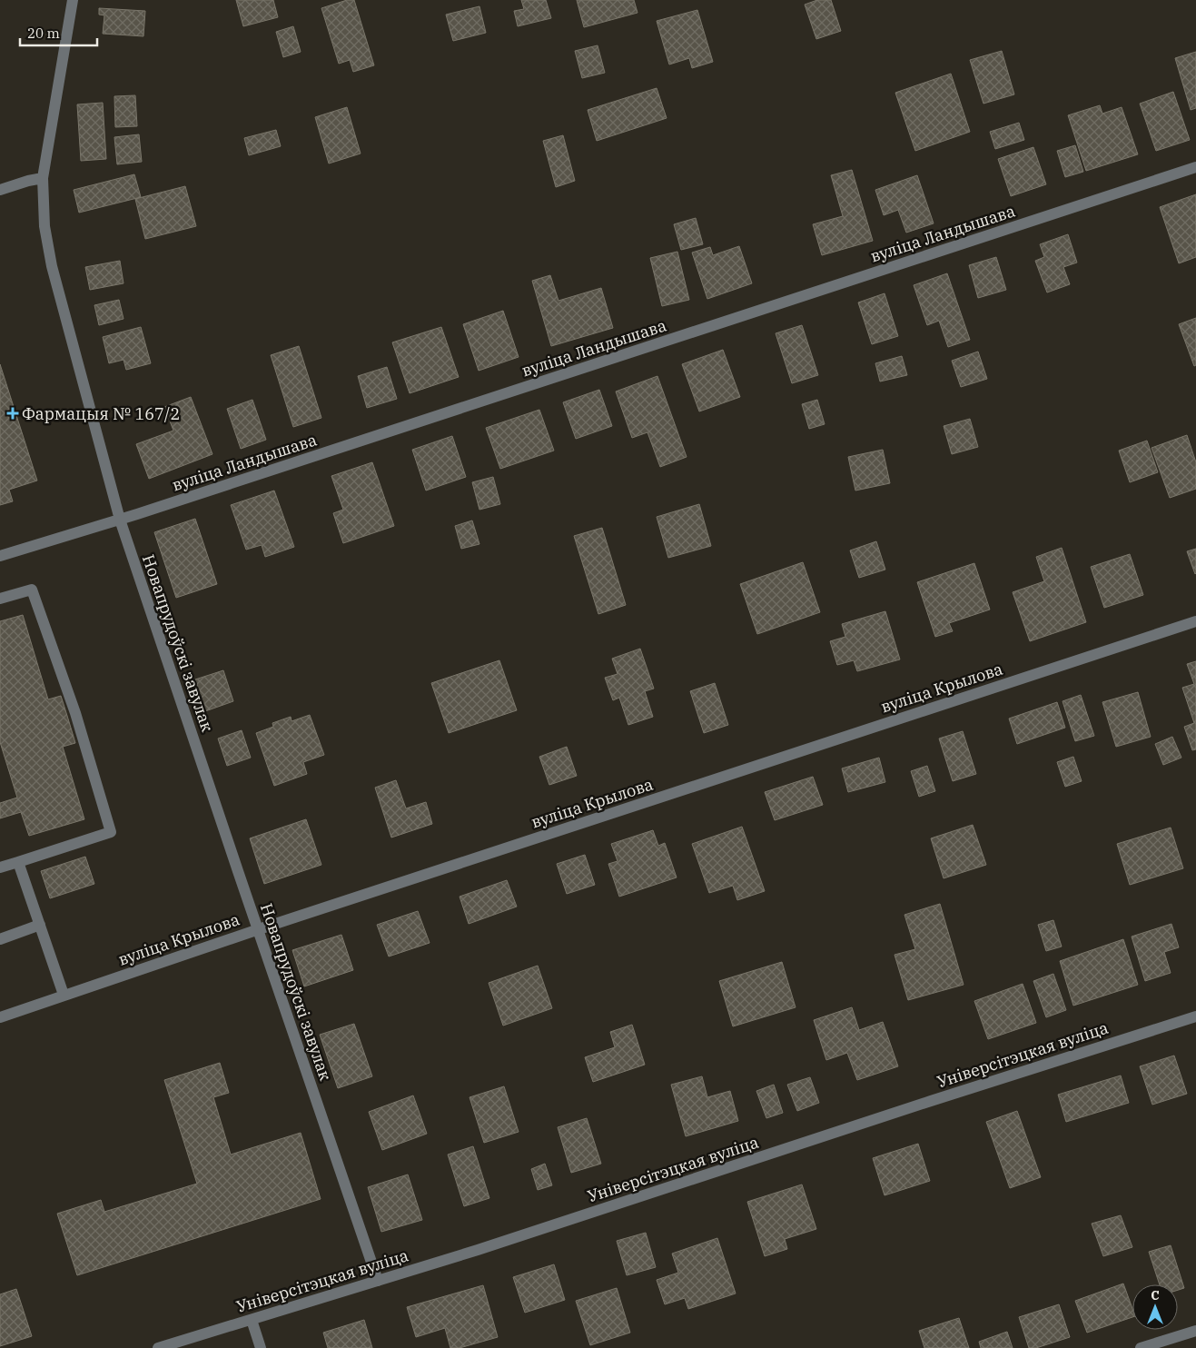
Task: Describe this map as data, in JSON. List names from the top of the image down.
{
  "streets": {
    "street": [
      "вуліца Ландышава",
      "Новапрудоўскі завулак",
      "вуліца Крылова",
      "Універсітэцкая вуліца"
    ]
  },
  "crossings": [
    ["вуліца Ландышава", "Новапрудоўскі завулак"],
    ["Новапрудоўскі завулак", "вуліца Крылова"],
    ["Новапрудоўскі завулак", "Універсітэцкая вуліца"]
  ],
  "places": {
    "health": ["Фармацыя № 167/2"]
  },
  "scale_bar": "20 m",
  "north": "top"
}
